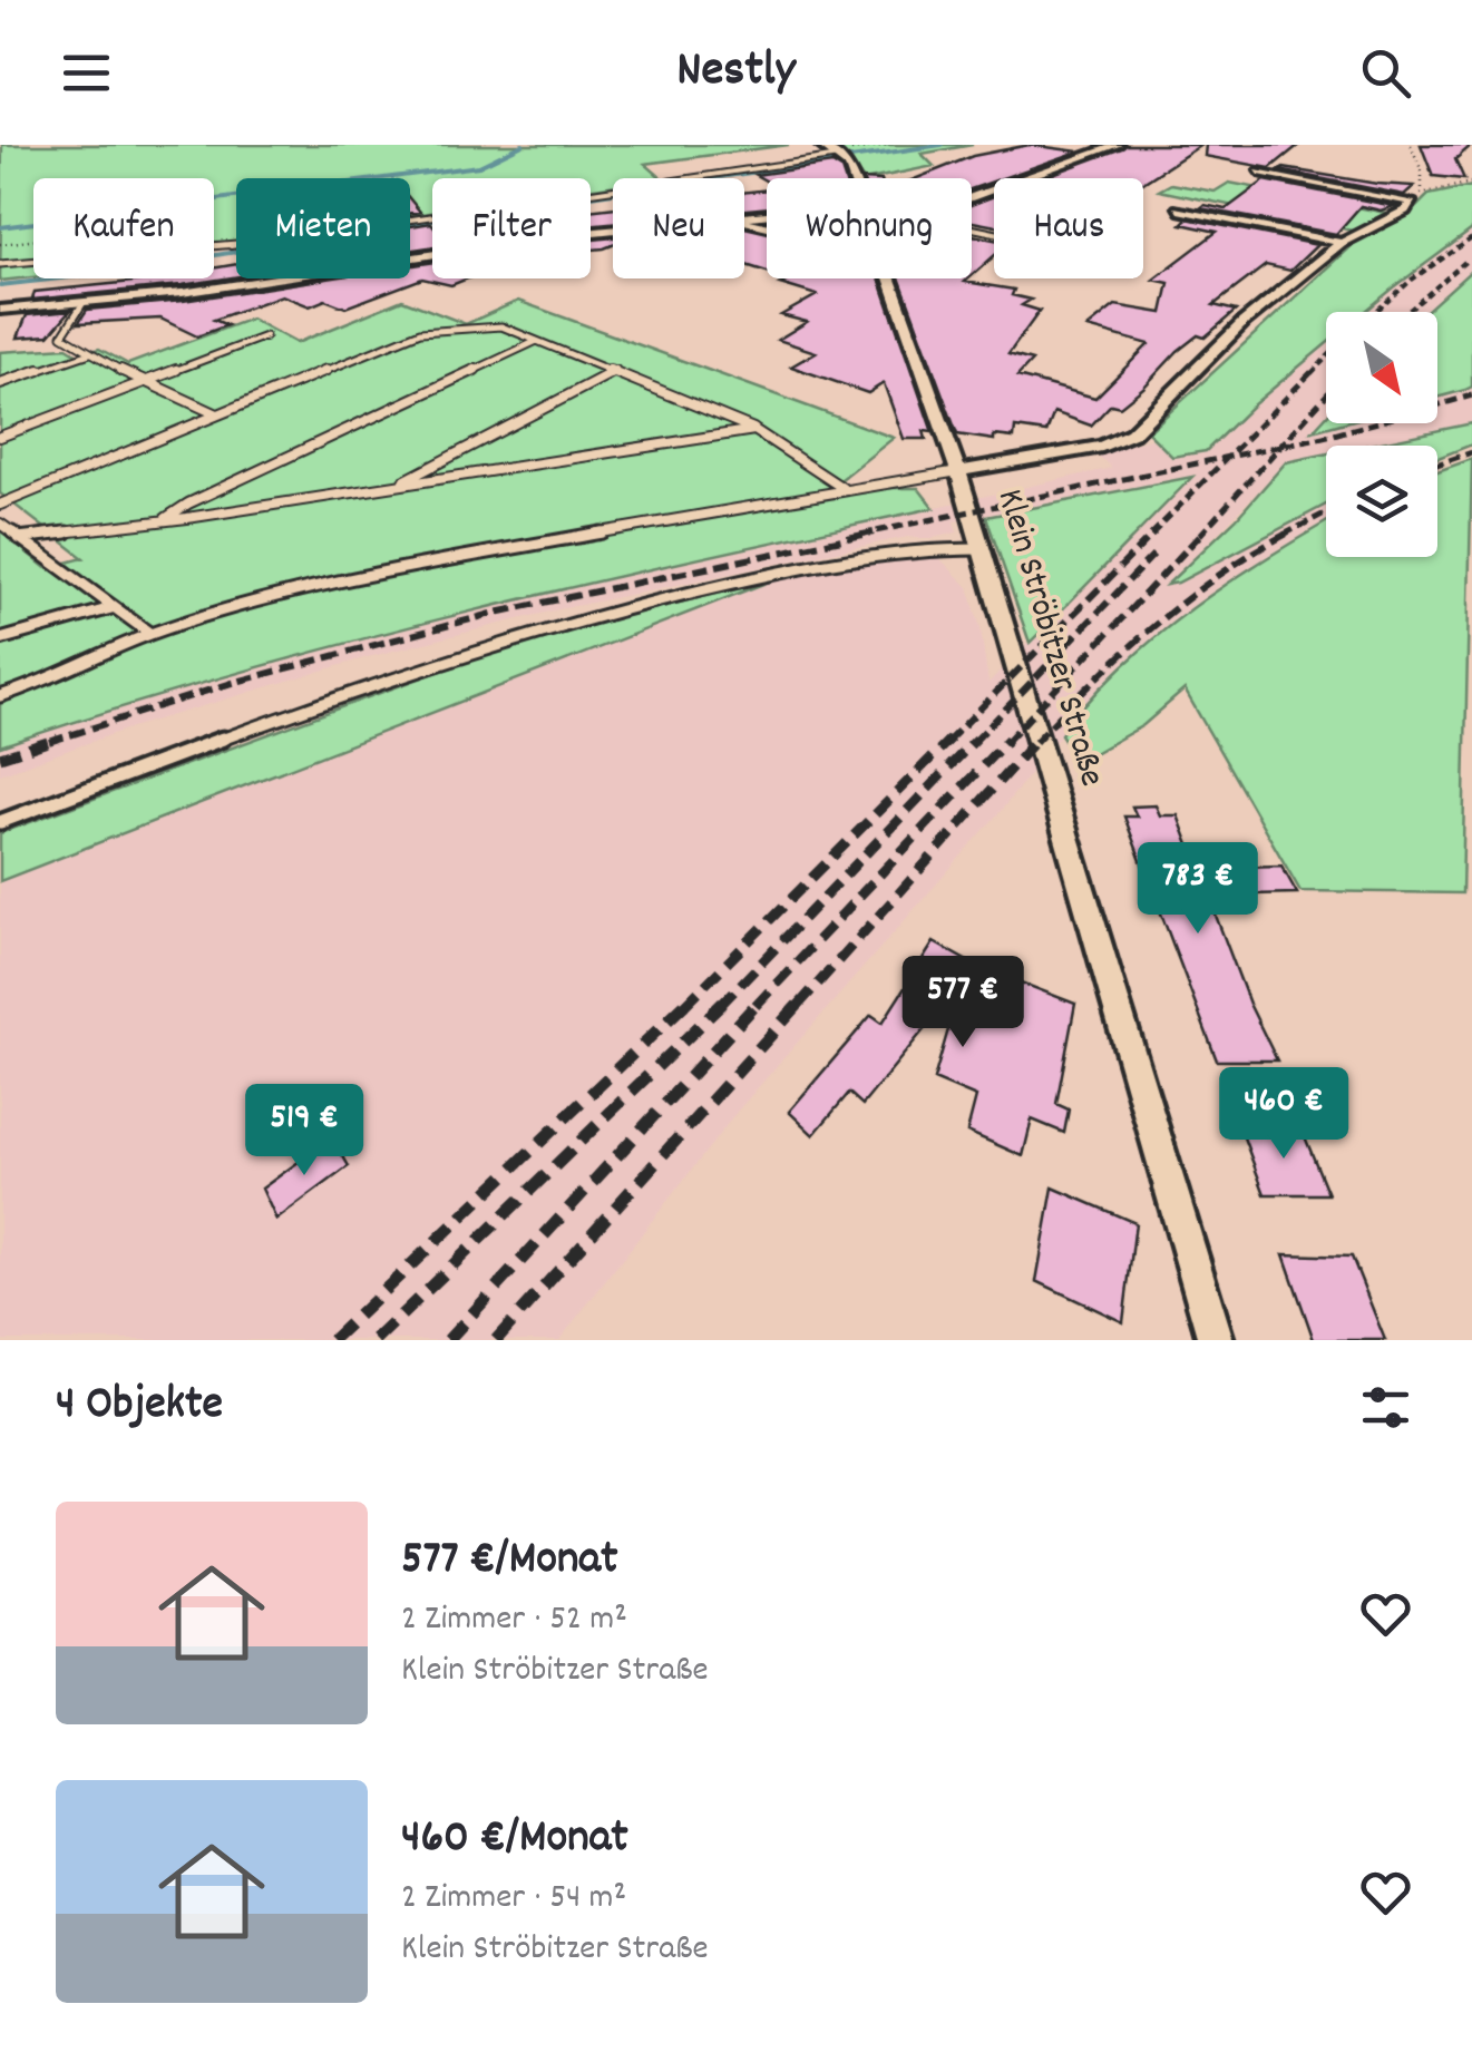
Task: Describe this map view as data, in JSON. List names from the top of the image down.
{
  "streets": {
    "street": ["Klein Ströbitzer Straße"]
  },
  "north": "bottom right",
  "page": {
    "header": "Nestly",
    "chip": [
      "Kaufen",
      "Mieten",
      "Filter",
      "Neu",
      "Wohnung",
      "Haus"
    ],
    "price": [
      "783 €",
      "577 €",
      "460 €",
      "519 €"
    ],
    "heading": "4 Objekte",
    "list": [
      {
        "name": "577 €/Monat",
        "note": "2 Zimmer · 52 m² · Klein Ströbitzer Straße"
      },
      {
        "name": "460 €/Monat",
        "note": "2 Zimmer · 54 m² · Klein Ströbitzer Straße"
      }
    ]
  }
}
